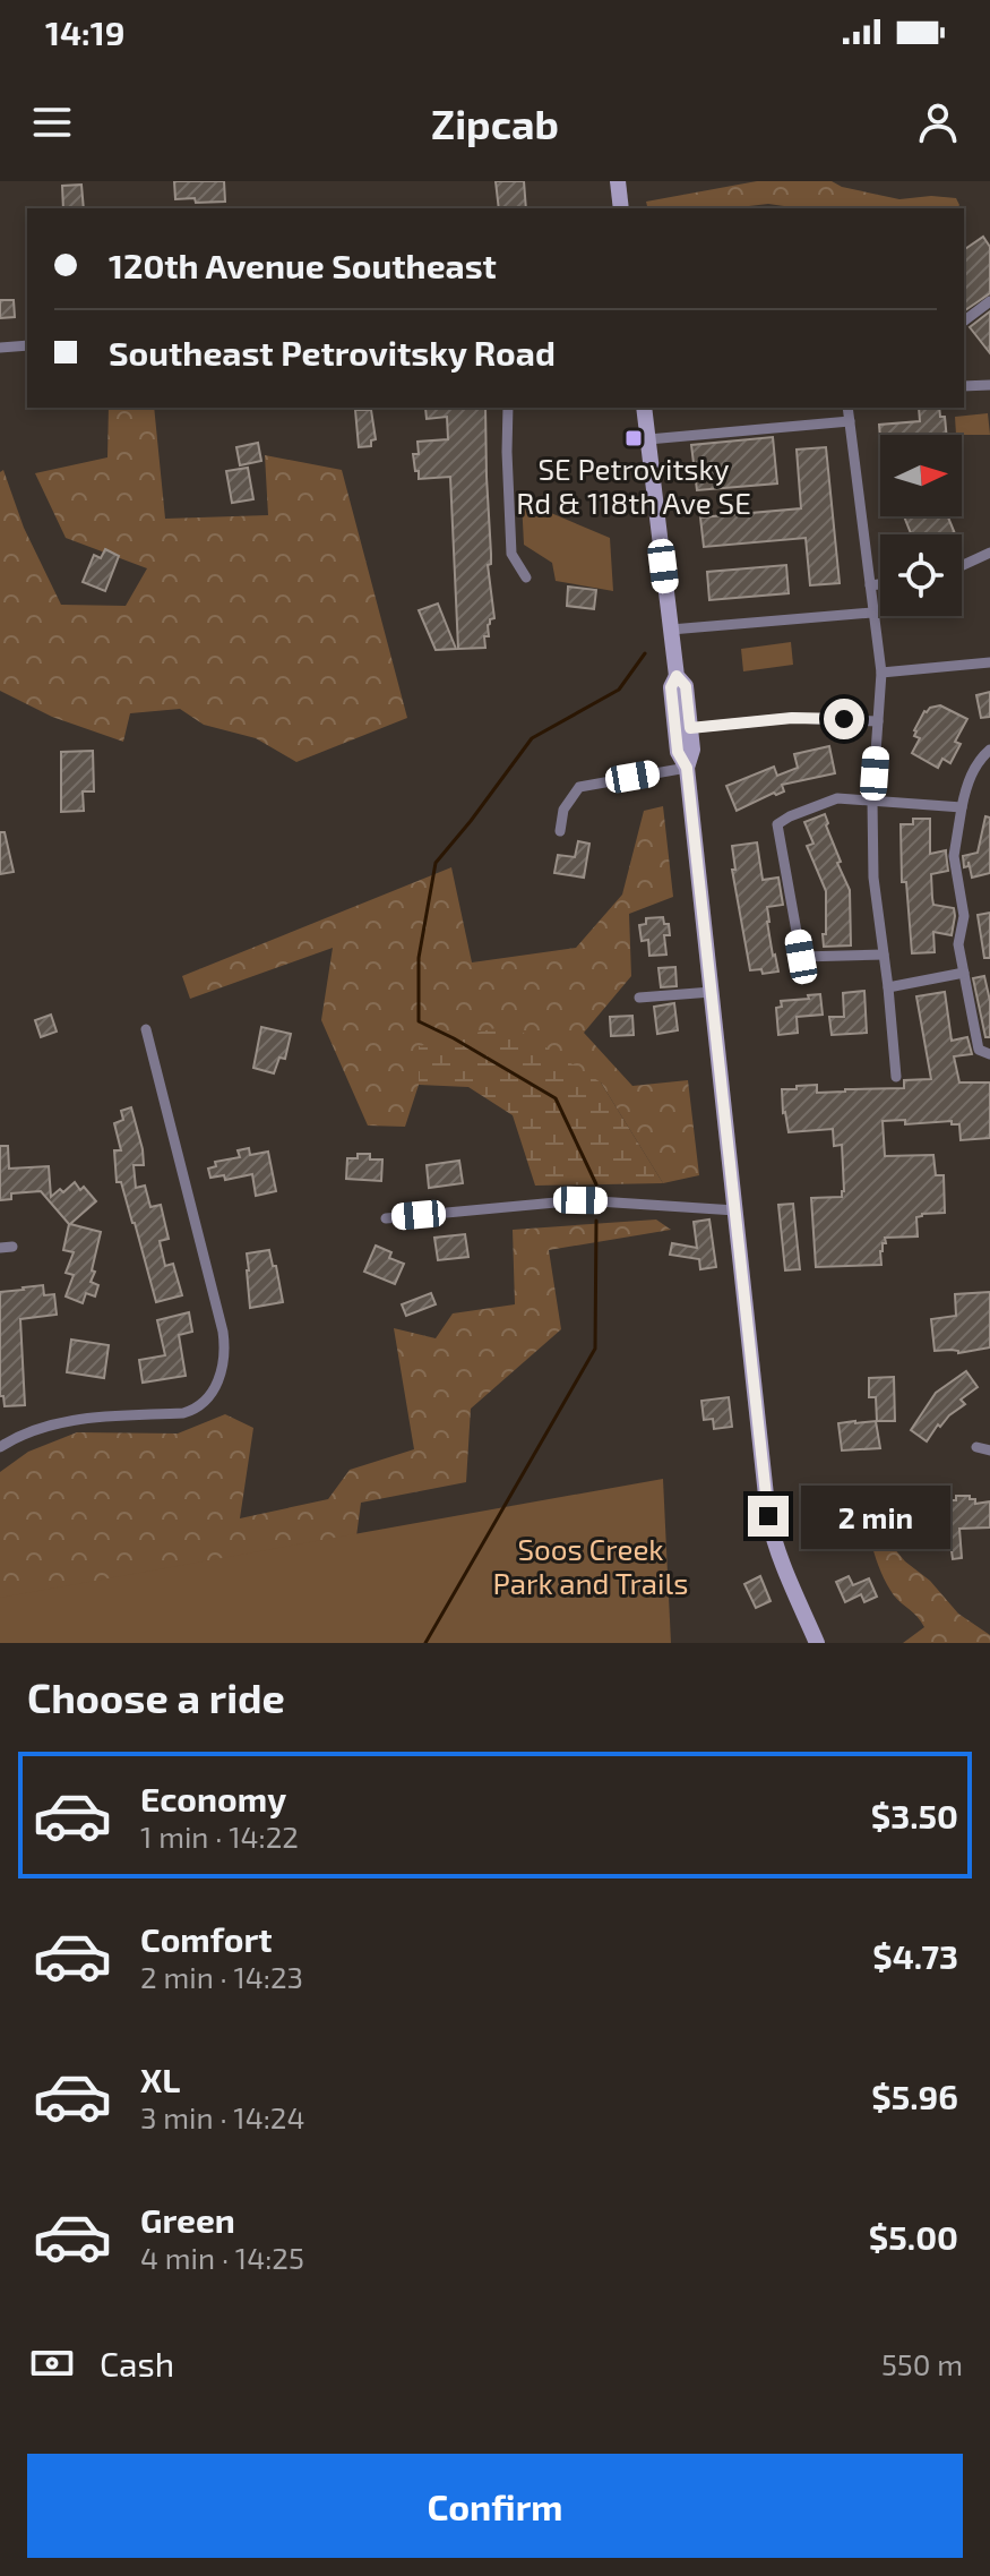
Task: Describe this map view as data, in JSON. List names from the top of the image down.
{
  "parks": ["Soos Creek Park and Trails"],
  "places": {
    "transit": ["SE Petrovitsky Rd & 118th Ave SE"]
  },
  "north": "right",
  "page": {
    "status": "14:19",
    "header": "Zipcab",
    "banner": ["120th Avenue Southeast", "Southeast Petrovitsky Road"],
    "bubble": "2 min",
    "heading": "Choose a ride",
    "list": [
      {
        "name": "Economy",
        "note": "1 min · 14:22",
        "value": "$3.50"
      },
      {
        "name": "Comfort",
        "note": "2 min · 14:23",
        "value": "$4.73"
      },
      {
        "name": "XL",
        "note": "3 min · 14:24",
        "value": "$5.96"
      },
      {
        "name": "Green",
        "note": "4 min · 14:25",
        "value": "$5.00"
      }
    ],
    "pay": ["Cash", "550 m"],
    "buttons": "Confirm"
  }
}
